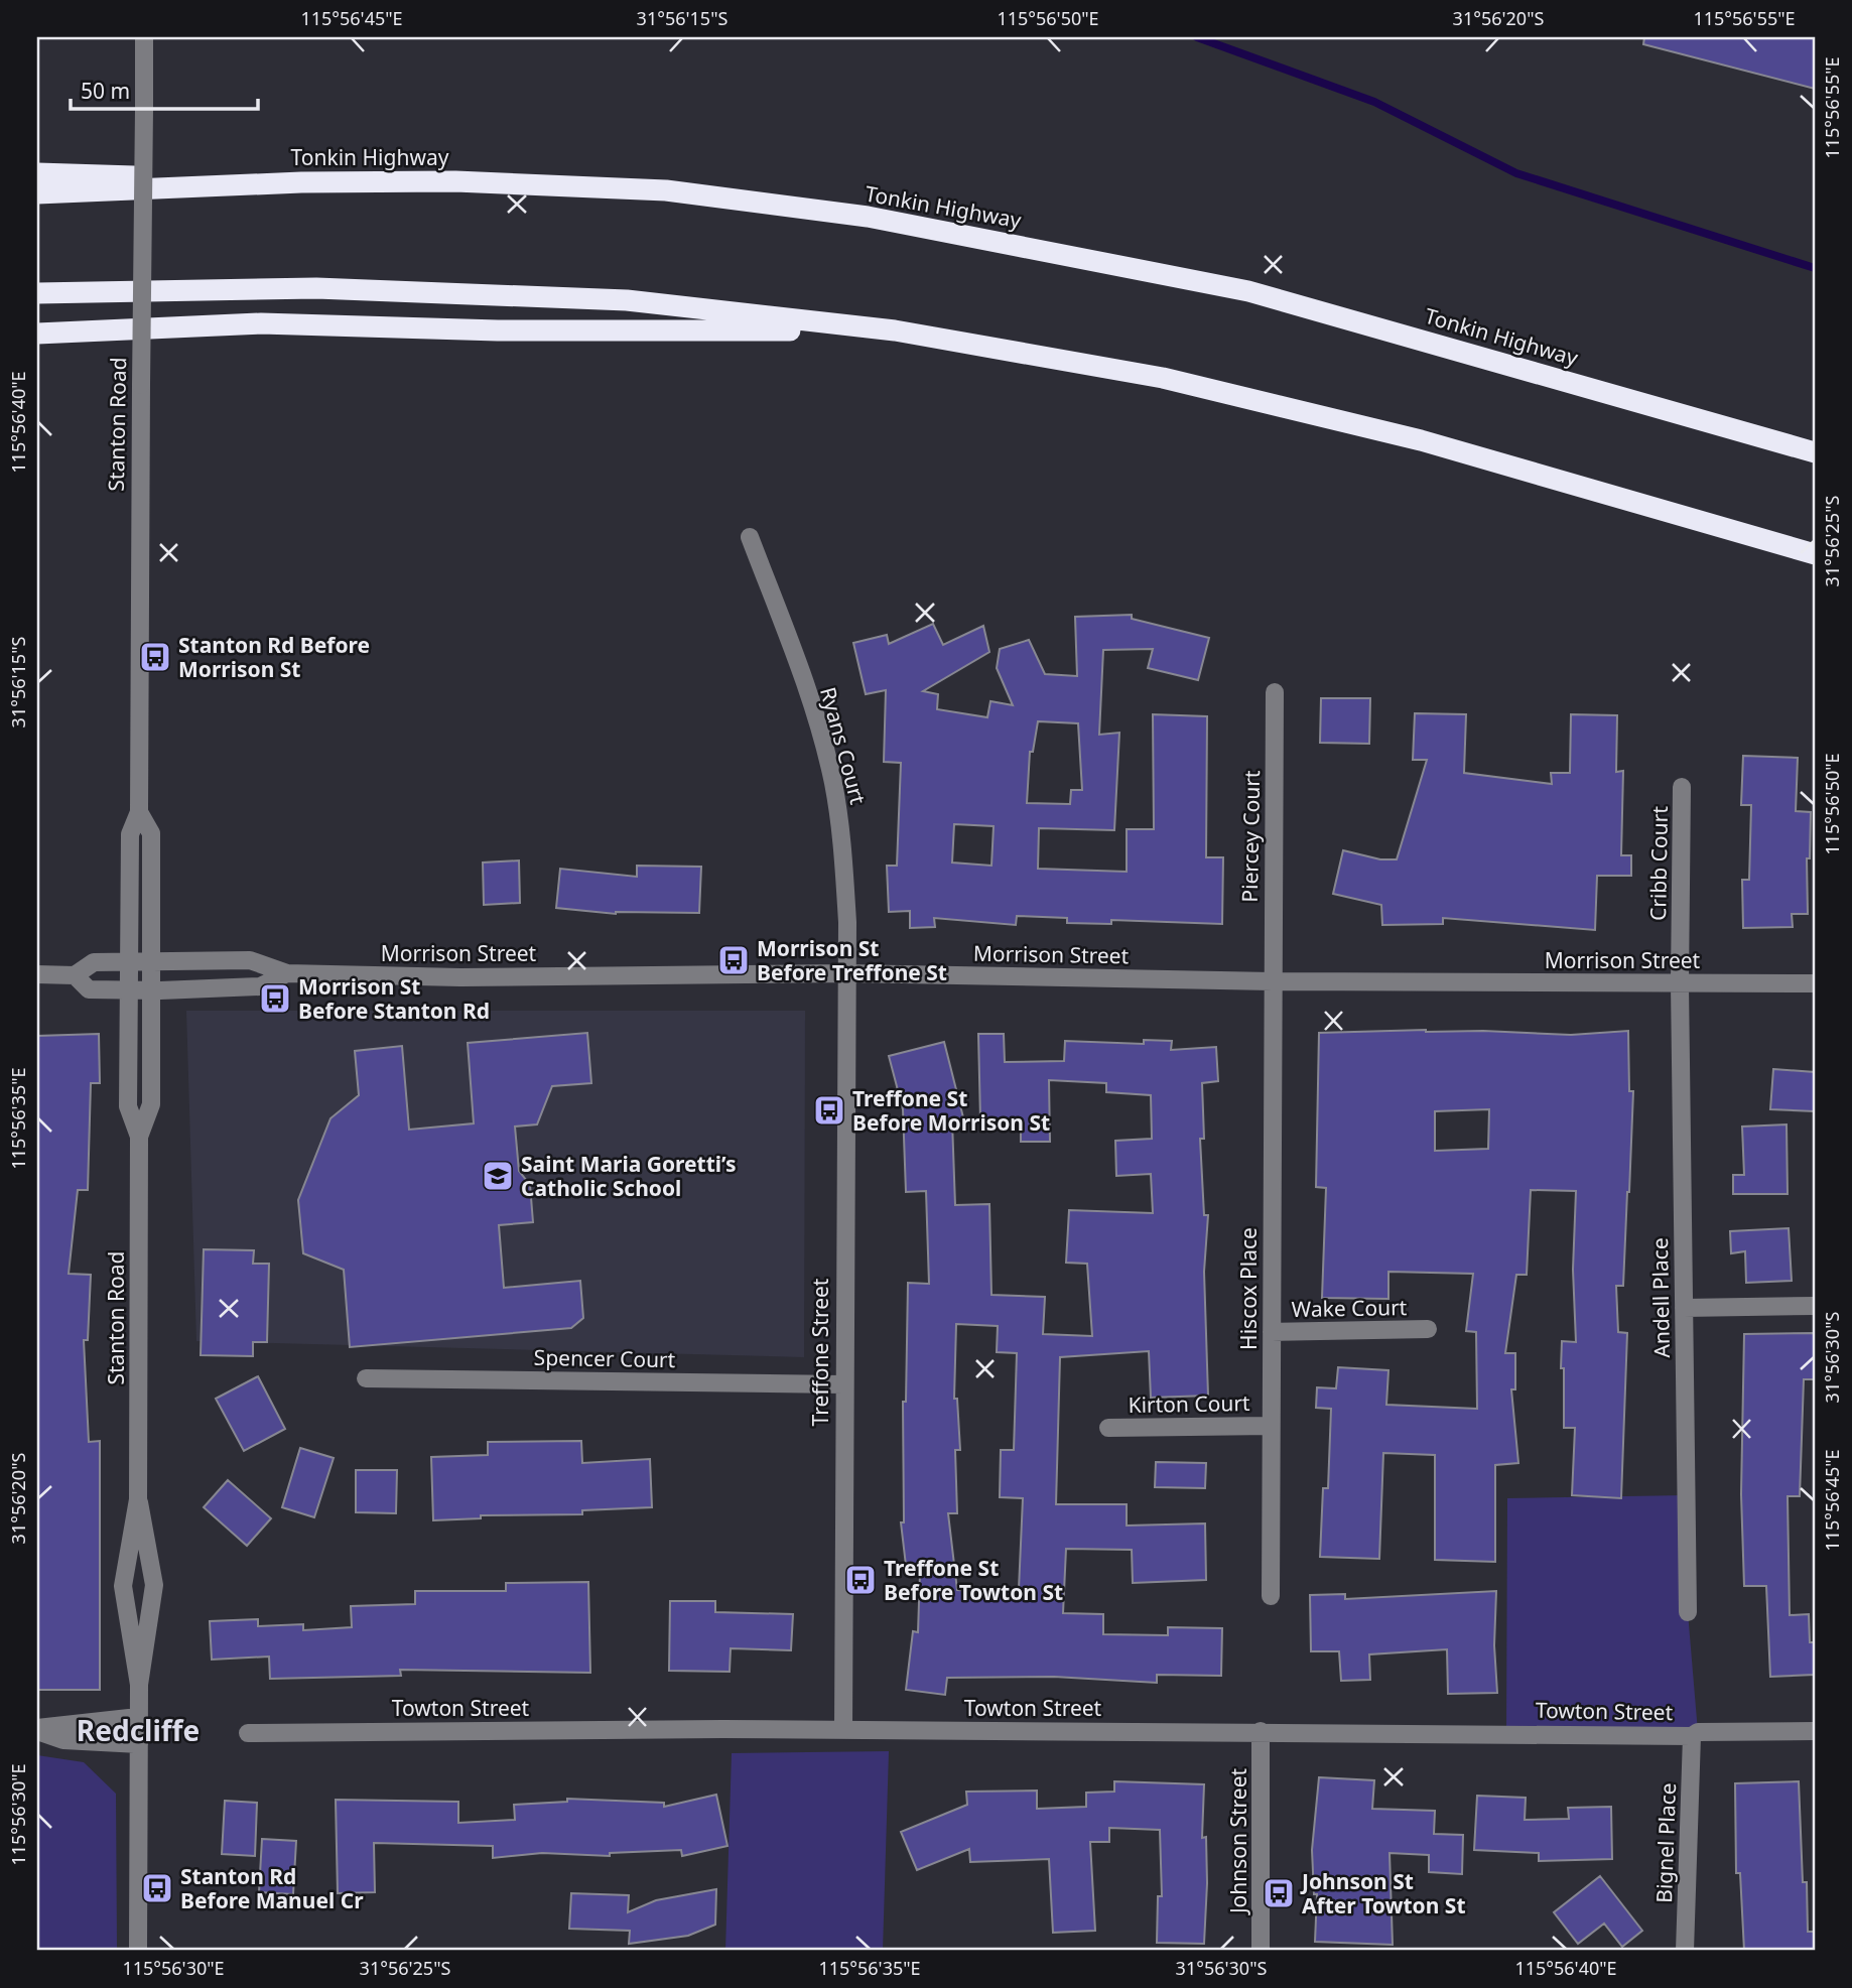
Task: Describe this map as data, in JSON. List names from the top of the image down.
{
  "streets": {
    "highway": ["Tonkin Highway"],
    "street": [
      "Stanton Road",
      "Ryans Court",
      "Piercey Court",
      "Cribb Court",
      "Morrison Street",
      "Hiscox Place",
      "Andell Place",
      "Wake Court",
      "Treffone Street",
      "Spencer Court",
      "Kirton Court",
      "Towton Street",
      "Johnson Street",
      "Bignel Place"
    ]
  },
  "crossings": [
    ["Stanton Road", "Morrison Street"],
    ["Ryans Court", "Morrison Street"],
    ["Ryans Court", "Treffone Street"],
    ["Piercey Court", "Morrison Street"],
    ["Piercey Court", "Hiscox Place"],
    ["Cribb Court", "Morrison Street"],
    ["Cribb Court", "Andell Place"],
    ["Morrison Street", "Hiscox Place"],
    ["Morrison Street", "Andell Place"],
    ["Morrison Street", "Treffone Street"],
    ["Hiscox Place", "Wake Court"],
    ["Hiscox Place", "Kirton Court"],
    ["Treffone Street", "Spencer Court"],
    ["Treffone Street", "Towton Street"],
    ["Towton Street", "Johnson Street"],
    ["Towton Street", "Bignel Place"]
  ],
  "districts": ["Redcliffe"],
  "places": {
    "bus stop": [
      "Stanton Rd Before Morrison St",
      "Morrison St Before Treffone St",
      "Morrison St Before Stanton Rd",
      "Treffone St Before Morrison St",
      "Treffone St Before Towton St",
      "Stanton Rd Before Manuel Cr",
      "Johnson St After Towton St"
    ],
    "school or university": ["Saint Maria Goretti’s Catholic School"]
  },
  "scale_bar": "50 m",
  "coordinates": [
    "115°56'45\"E",
    "31°56'15\"S",
    "115°56'50\"E",
    "31°56'20\"S",
    "115°56'55\"E",
    "115°56'40\"E",
    "31°56'25\"S",
    "115°56'35\"E",
    "31°56'30\"S",
    "115°56'30\"E"
  ]
}
